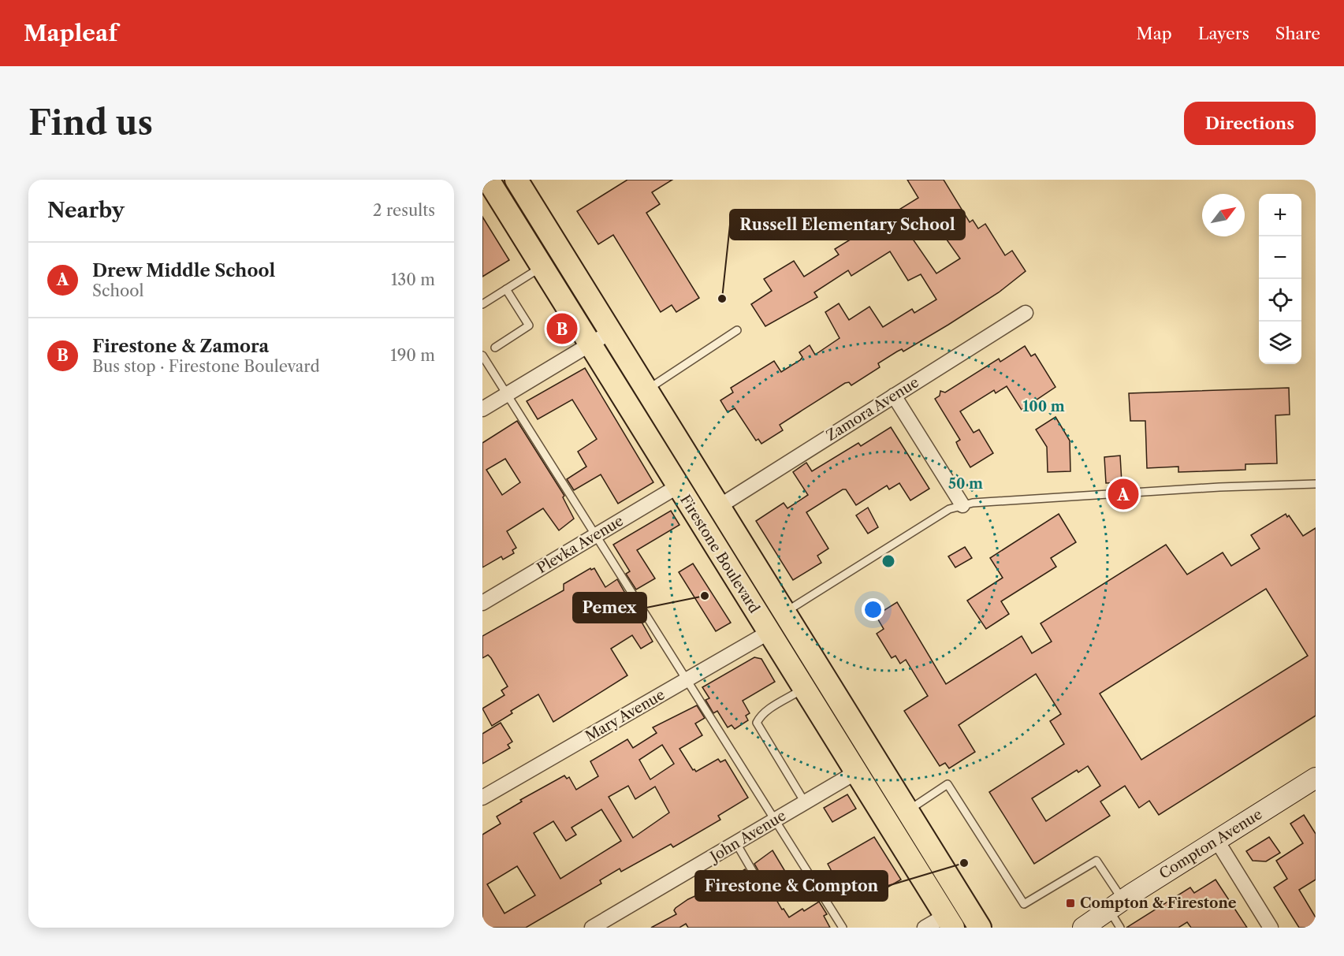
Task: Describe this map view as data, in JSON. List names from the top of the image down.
{
  "streets": {
    "main road": ["Firestone Boulevard", "Compton Avenue"],
    "street": [
      "Zamora Avenue",
      "Plevka Avenue",
      "Mary Avenue",
      "John Avenue"
    ]
  },
  "crossings": [
    ["Zamora Avenue", "Firestone Boulevard"],
    ["Plevka Avenue", "Firestone Boulevard"],
    ["Firestone Boulevard", "Mary Avenue"],
    ["Firestone Boulevard", "John Avenue"]
  ],
  "places": {
    "other": ["Russell Elementary School", "Pemex", "Firestone & Compton"],
    "transit": ["Compton & Firestone"]
  },
  "north": "top right",
  "page": {
    "header": "Mapleaf",
    "nav": ["Map", "Layers", "Share"],
    "buttons": "Directions",
    "title": "Find us",
    "heading": ["Nearby", "2 results"],
    "map_buttons": ["+", "−"],
    "list": [
      {
        "mark": "A",
        "name": "Drew Middle School",
        "note": "School",
        "value": "130 m"
      },
      {
        "mark": "B",
        "name": "Firestone & Zamora",
        "note": "Bus stop · Firestone Boulevard",
        "value": "190 m"
      }
    ],
    "pins": ["B", "A"]
  },
  "rings": ["100 m", "50 m"]
}
